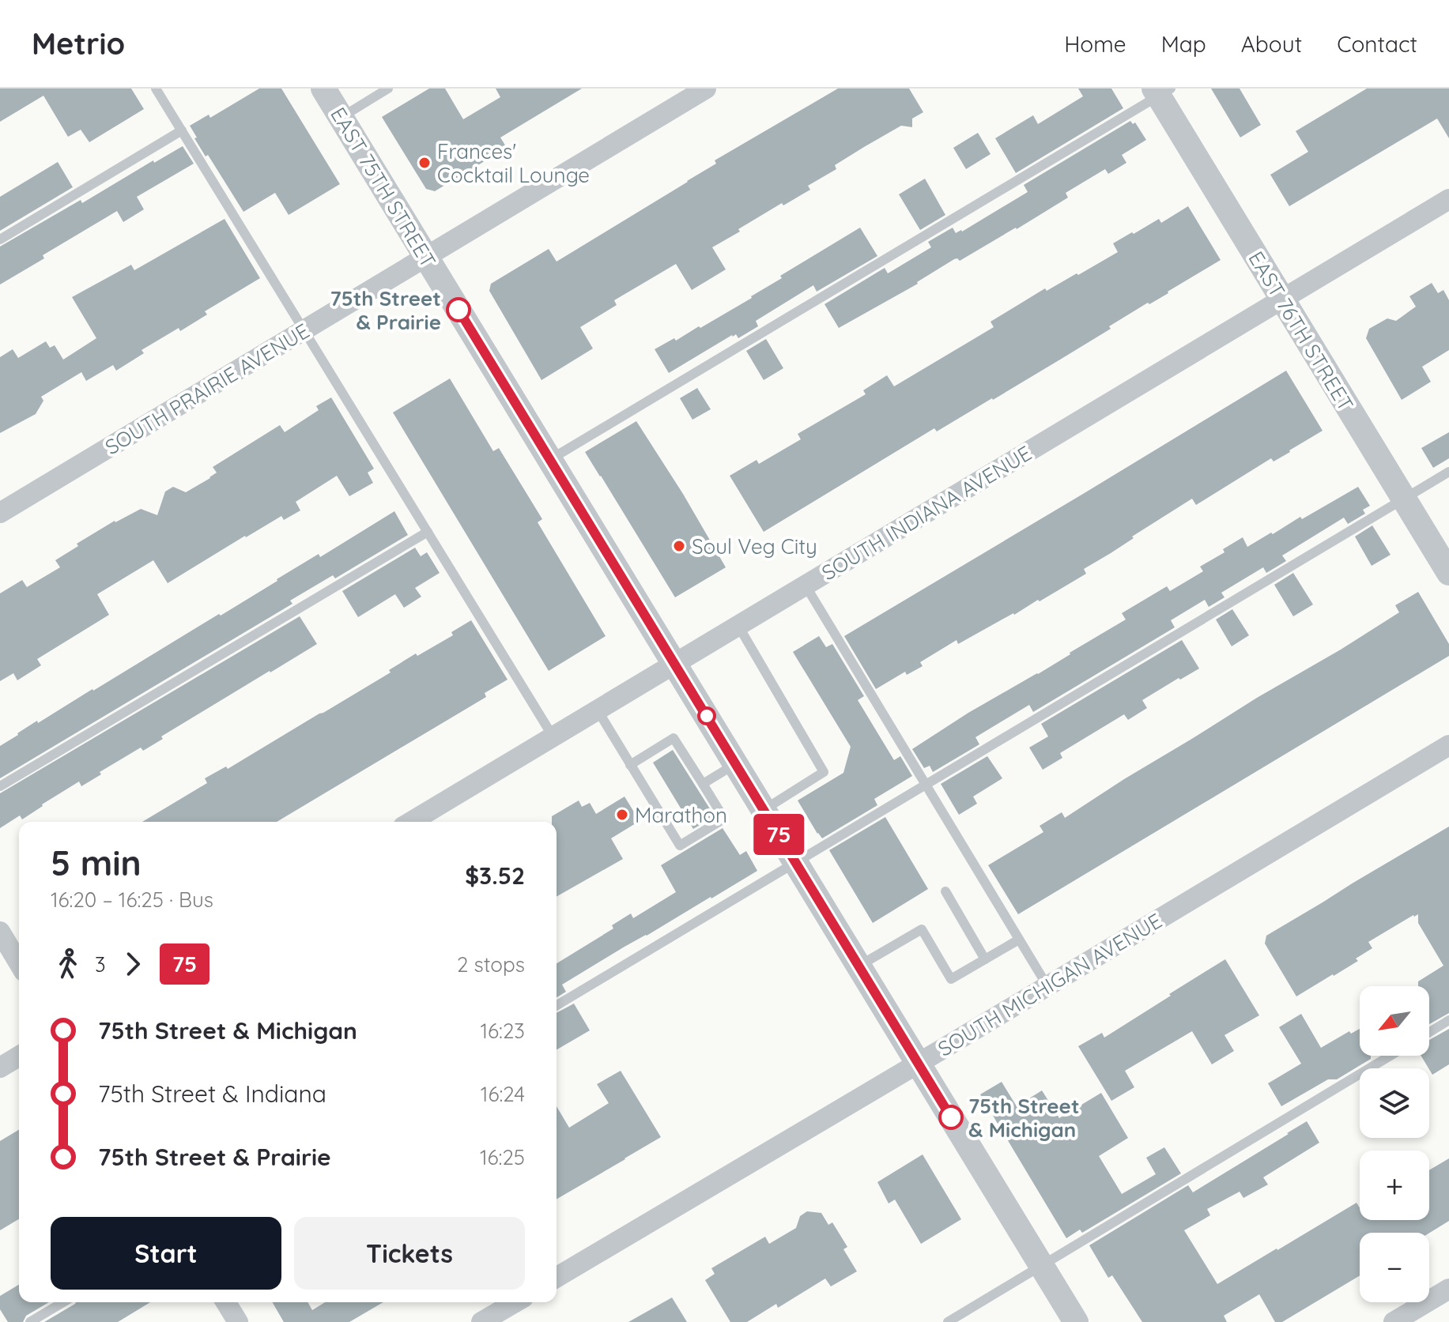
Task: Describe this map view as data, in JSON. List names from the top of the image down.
{
  "streets": {
    "street": [
      "EAST 75TH STREET",
      "EAST 76TH STREET",
      "SOUTH PRAIRIE AVENUE",
      "SOUTH INDIANA AVENUE",
      "SOUTH MICHIGAN AVENUE"
    ]
  },
  "crossings": [
    ["EAST 75TH STREET", "SOUTH PRAIRIE AVENUE"],
    ["EAST 75TH STREET", "SOUTH INDIANA AVENUE"],
    ["EAST 75TH STREET", "SOUTH MICHIGAN AVENUE"],
    ["EAST 76TH STREET", "SOUTH INDIANA AVENUE"]
  ],
  "places": [
    "Frances' Cocktail Lounge",
    "75th Street & Prairie",
    "Soul Veg City",
    "Marathon",
    "75th Street & Michigan"
  ],
  "lines": ["bus line 75"],
  "north": "bottom left",
  "page": {
    "header": "Metrio",
    "nav": [
      "Home",
      "Map",
      "About",
      "Contact"
    ],
    "on_map": "75",
    "heading": ["5 min", "16:20 – 16:25 · Bus", "$3.52"],
    "legs": ["3", "75", "2 stops"],
    "map_buttons": ["+", "−"],
    "list": [
      {
        "name": "75th Street & Michigan",
        "value": "16:23"
      },
      {
        "name": "75th Street & Indiana",
        "value": "16:24"
      },
      {
        "name": "75th Street & Prairie",
        "value": "16:25"
      }
    ],
    "buttons": ["Start", "Tickets"]
  }
}
